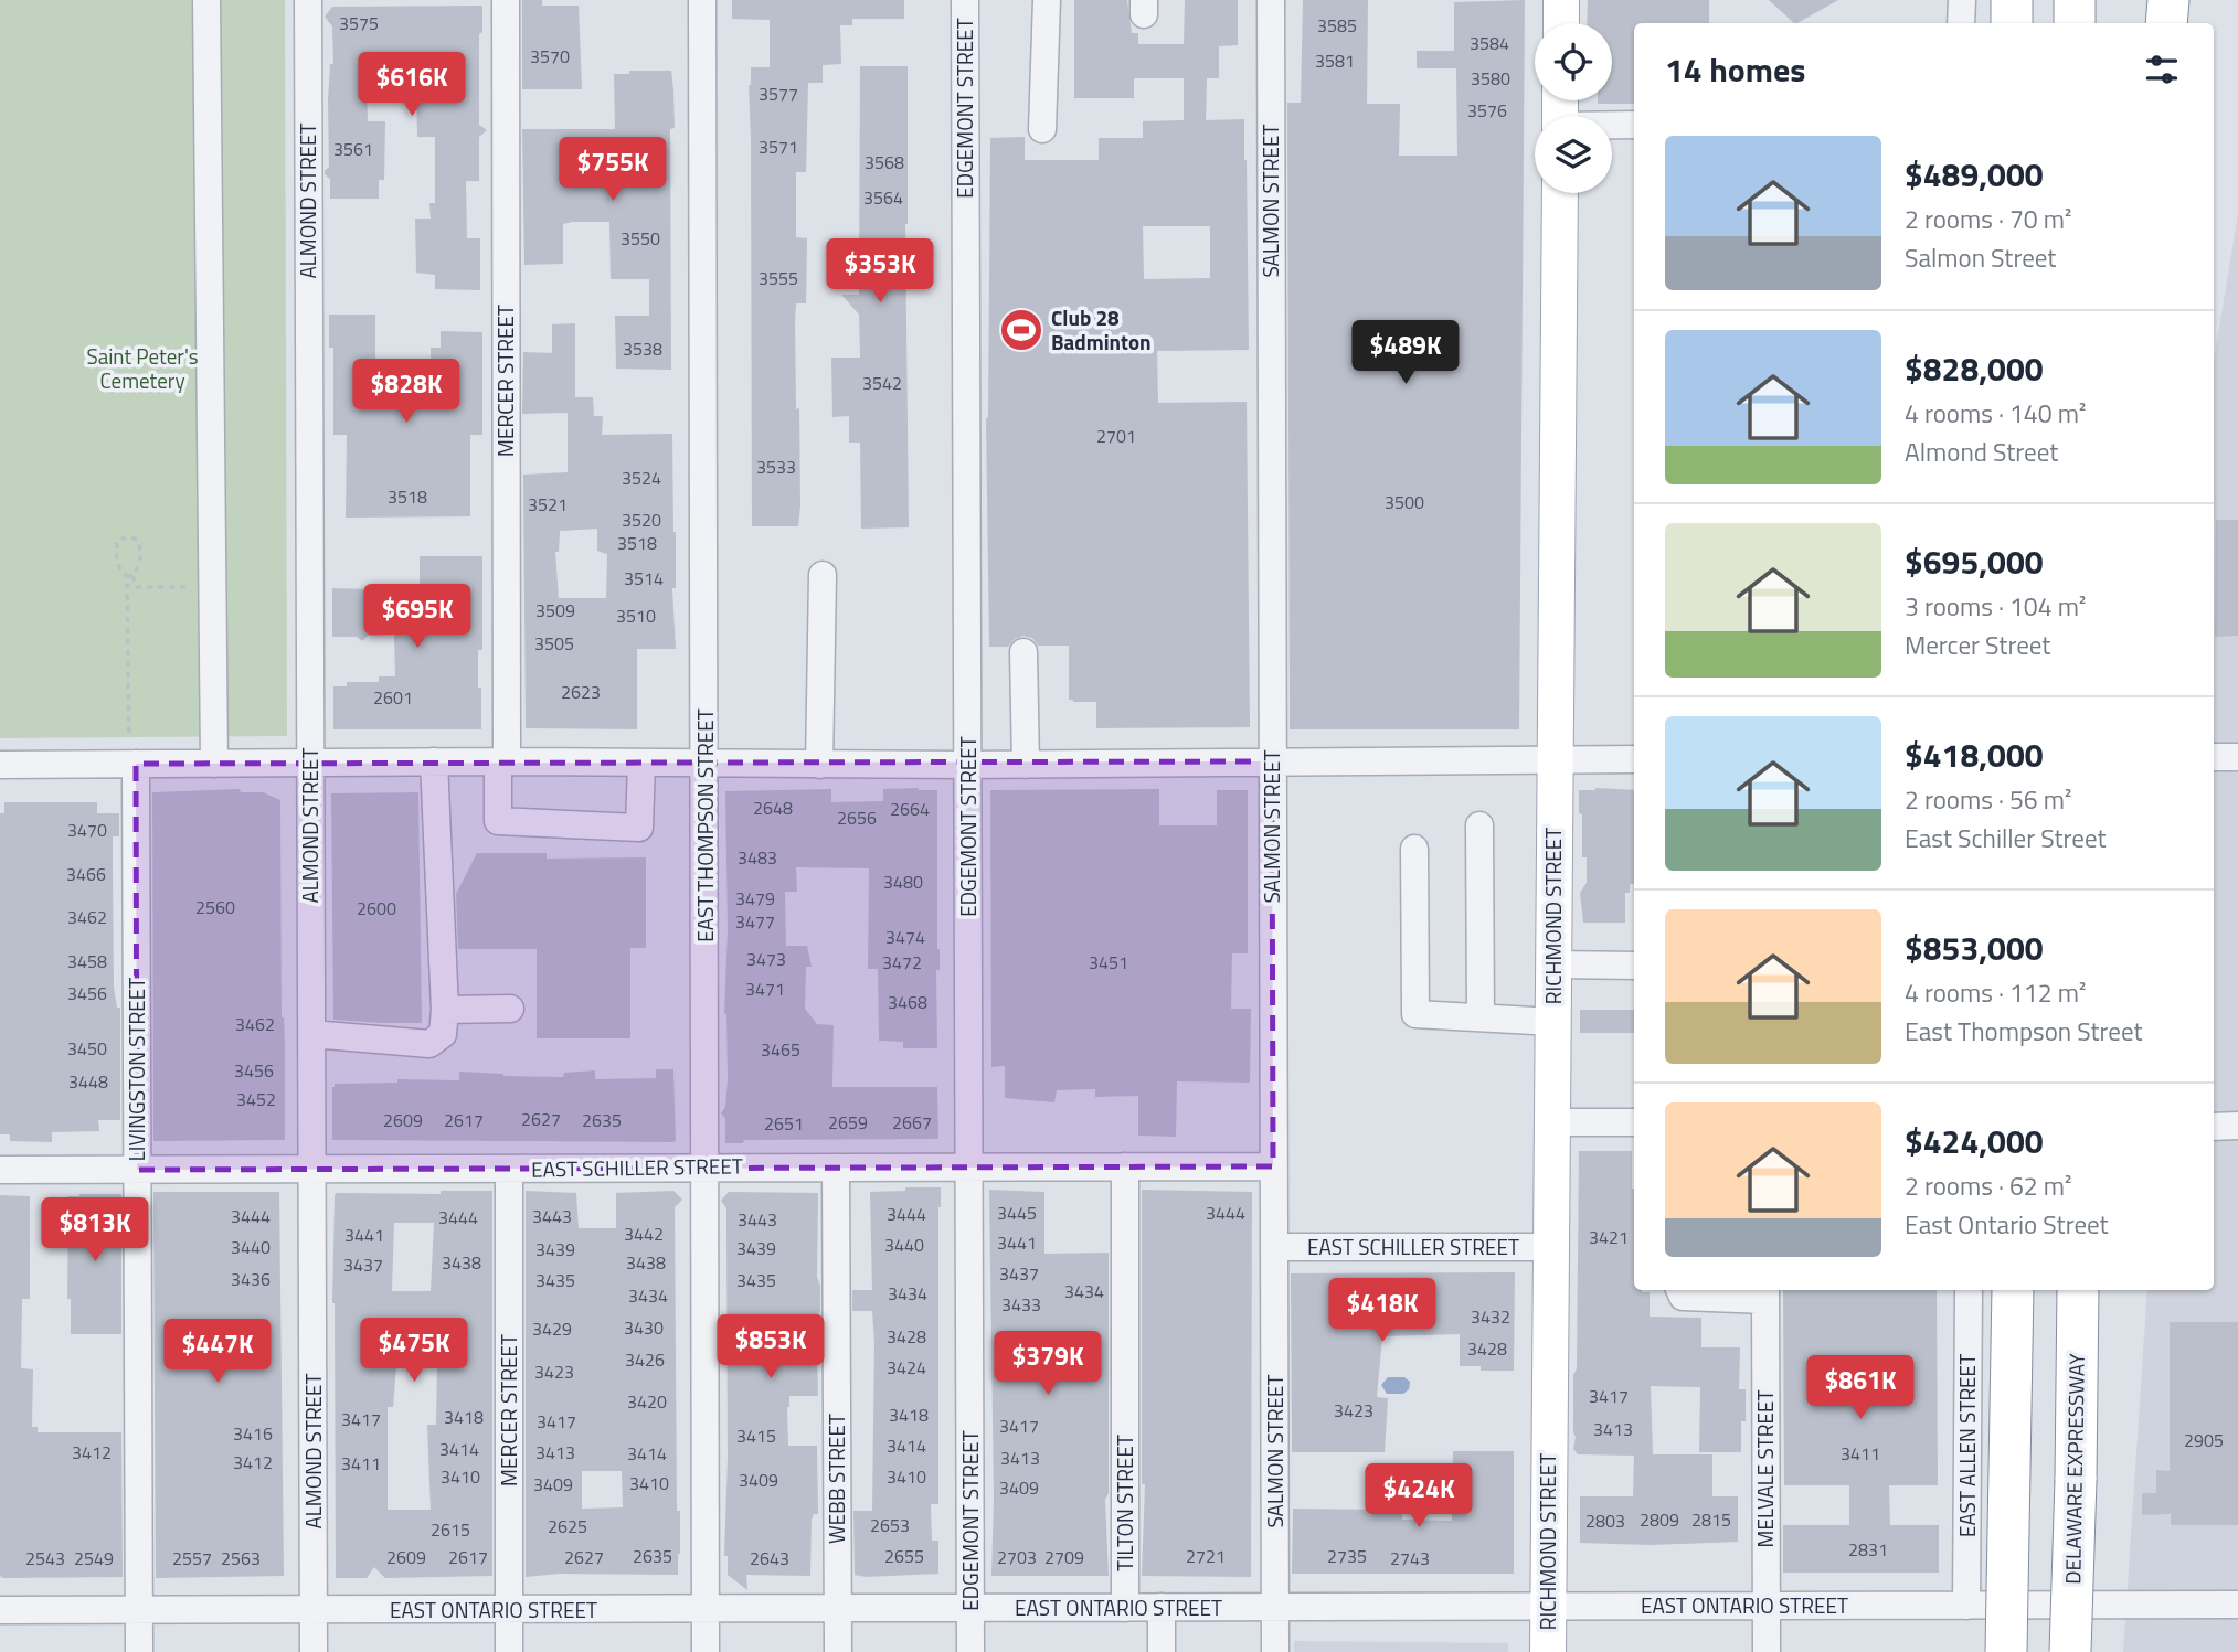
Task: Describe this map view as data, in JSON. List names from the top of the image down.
{
  "streets": {
    "highway": ["DELAWARE EXPRESSWAY"],
    "main road": ["RICHMOND STREET"],
    "street": [
      "EDGEMONT STREET",
      "ALMOND STREET",
      "SALMON STREET",
      "MERCER STREET",
      "EAST THOMPSON STREET",
      "LIVINGSTON STREET",
      "EAST SCHILLER STREET",
      "EAST ALLEN STREET",
      "MELVALE STREET",
      "WEBB STREET",
      "TILTON STREET",
      "EAST ONTARIO STREET"
    ]
  },
  "crossings": [
    ["EDGEMONT STREET", "EAST SCHILLER STREET"],
    ["EDGEMONT STREET", "EAST ONTARIO STREET"],
    ["ALMOND STREET", "EAST SCHILLER STREET"],
    ["ALMOND STREET", "EAST ONTARIO STREET"],
    ["SALMON STREET", "EAST SCHILLER STREET"],
    ["SALMON STREET", "EAST ONTARIO STREET"],
    ["MERCER STREET", "EAST SCHILLER STREET"],
    ["MERCER STREET", "EAST ONTARIO STREET"],
    ["EAST THOMPSON STREET", "EAST SCHILLER STREET"],
    ["EAST THOMPSON STREET", "EAST ONTARIO STREET"],
    ["RICHMOND STREET", "EAST SCHILLER STREET"],
    ["RICHMOND STREET", "EAST ONTARIO STREET"],
    ["LIVINGSTON STREET", "EAST SCHILLER STREET"],
    ["LIVINGSTON STREET", "EAST ONTARIO STREET"],
    ["EAST SCHILLER STREET", "WEBB STREET"],
    ["EAST SCHILLER STREET", "TILTON STREET"],
    ["EAST ALLEN STREET", "EAST ONTARIO STREET"],
    ["MELVALE STREET", "EAST ONTARIO STREET"],
    ["WEBB STREET", "EAST ONTARIO STREET"],
    ["TILTON STREET", "EAST ONTARIO STREET"]
  ],
  "parks": ["Saint Peter's Cemetery"],
  "places": {
    "sports": ["Club 28 Badminton"]
  },
  "house_numbers": [
    "3575",
    "3585",
    "3584",
    "3570",
    "3581",
    "3580",
    "3577",
    "3576",
    "3571",
    "3561",
    "3568",
    "3564",
    "3550",
    "3555",
    "3538",
    "3542",
    "2701",
    "3533",
    "3524",
    "3518",
    "3500",
    "3521",
    "3520",
    "3518",
    "3514",
    "3509",
    "3510",
    "3505",
    "2623",
    "2601",
    "2648",
    "2664",
    "2656",
    "3470",
    "3483",
    "3466",
    "3480",
    "3479",
    "2560",
    "2600",
    "3462",
    "3477",
    "3474",
    "3473",
    "3458",
    "3472",
    "3451",
    "3471",
    "3456",
    "3468",
    "3462",
    "3450",
    "3465",
    "3456",
    "3448",
    "3452",
    "2627",
    "2609",
    "2617",
    "2635",
    "2659",
    "2667",
    "2651",
    "3445",
    "3444",
    "3444",
    "3444",
    "3443",
    "3444",
    "3443",
    "3442",
    "3441",
    "3421",
    "3441",
    "3440",
    "3440",
    "3439",
    "3439",
    "3438",
    "3438",
    "3437",
    "3437",
    "3436",
    "3435",
    "3435",
    "3434",
    "3434",
    "3434",
    "3433",
    "3432",
    "3430",
    "3429",
    "3428",
    "3428",
    "3426",
    "3424",
    "3423",
    "3417",
    "3420",
    "3423",
    "3418",
    "3418",
    "3417",
    "3417",
    "3417",
    "3413",
    "3416",
    "3415",
    "2905",
    "3414",
    "3414",
    "3412",
    "3413",
    "3414",
    "3411",
    "3413",
    "3412",
    "3411",
    "3410",
    "3410",
    "3409",
    "3410",
    "3409",
    "3409",
    "2809",
    "2815",
    "2803",
    "2653",
    "2625",
    "2615",
    "2831",
    "2635",
    "2655",
    "2721",
    "2735",
    "2609",
    "2617",
    "2627",
    "2703",
    "2709",
    "2543",
    "2549",
    "2557",
    "2563",
    "2643",
    "2743"
  ],
  "page": {
    "heading": "14 homes",
    "price": [
      "$616K",
      "$755K",
      "$353K",
      "$489K",
      "$828K",
      "$695K",
      "$813K",
      "$418K",
      "$853K",
      "$475K",
      "$447K",
      "$379K",
      "$861K",
      "$424K"
    ],
    "list": [
      {
        "name": "$489,000",
        "note": "2 rooms · 70 m² · Salmon Street"
      },
      {
        "name": "$828,000",
        "note": "4 rooms · 140 m² · Almond Street"
      },
      {
        "name": "$695,000",
        "note": "3 rooms · 104 m² · Mercer Street"
      },
      {
        "name": "$418,000",
        "note": "2 rooms · 56 m² · East Schiller Street"
      },
      {
        "name": "$853,000",
        "note": "4 rooms · 112 m² · East Thompson Street"
      },
      {
        "name": "$424,000",
        "note": "2 rooms · 62 m² · East Ontario Street"
      }
    ]
  }
}
